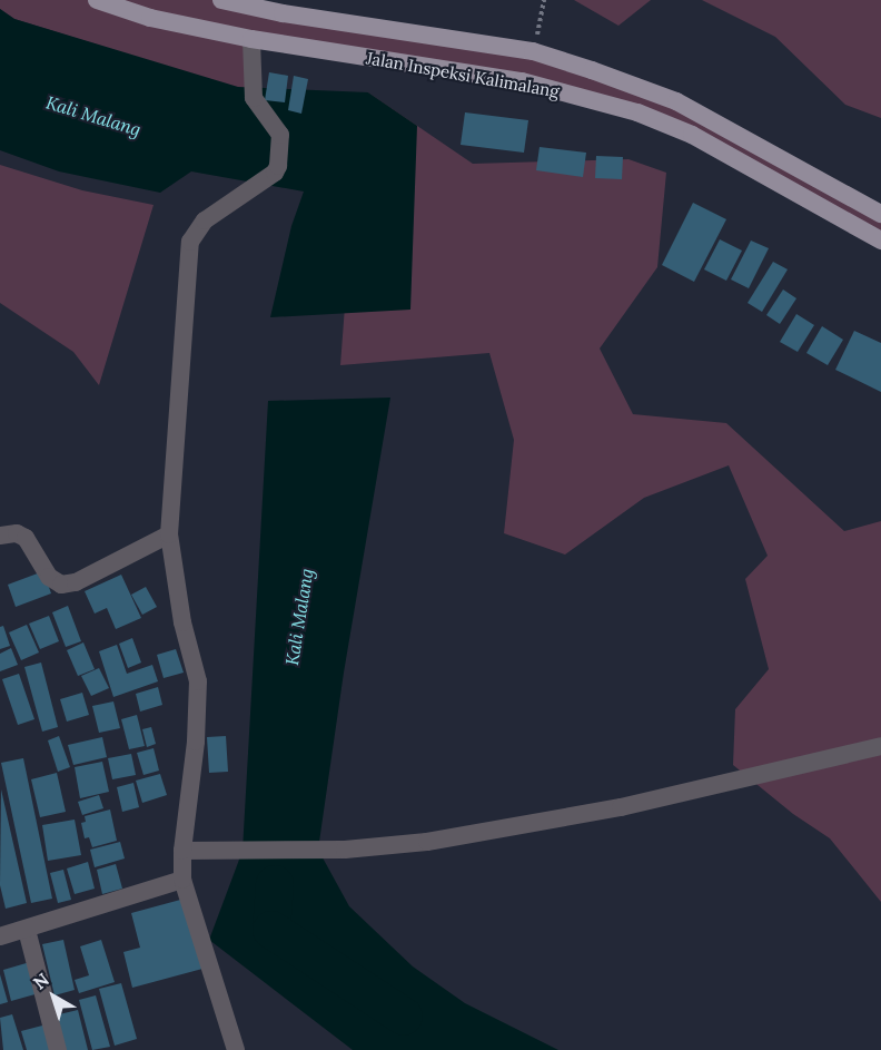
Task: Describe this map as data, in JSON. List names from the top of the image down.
{
  "streets": {
    "main road": ["Jalan Inspeksi Kalimalang"]
  },
  "water": ["Kali Malang"],
  "north": "top left"
}
